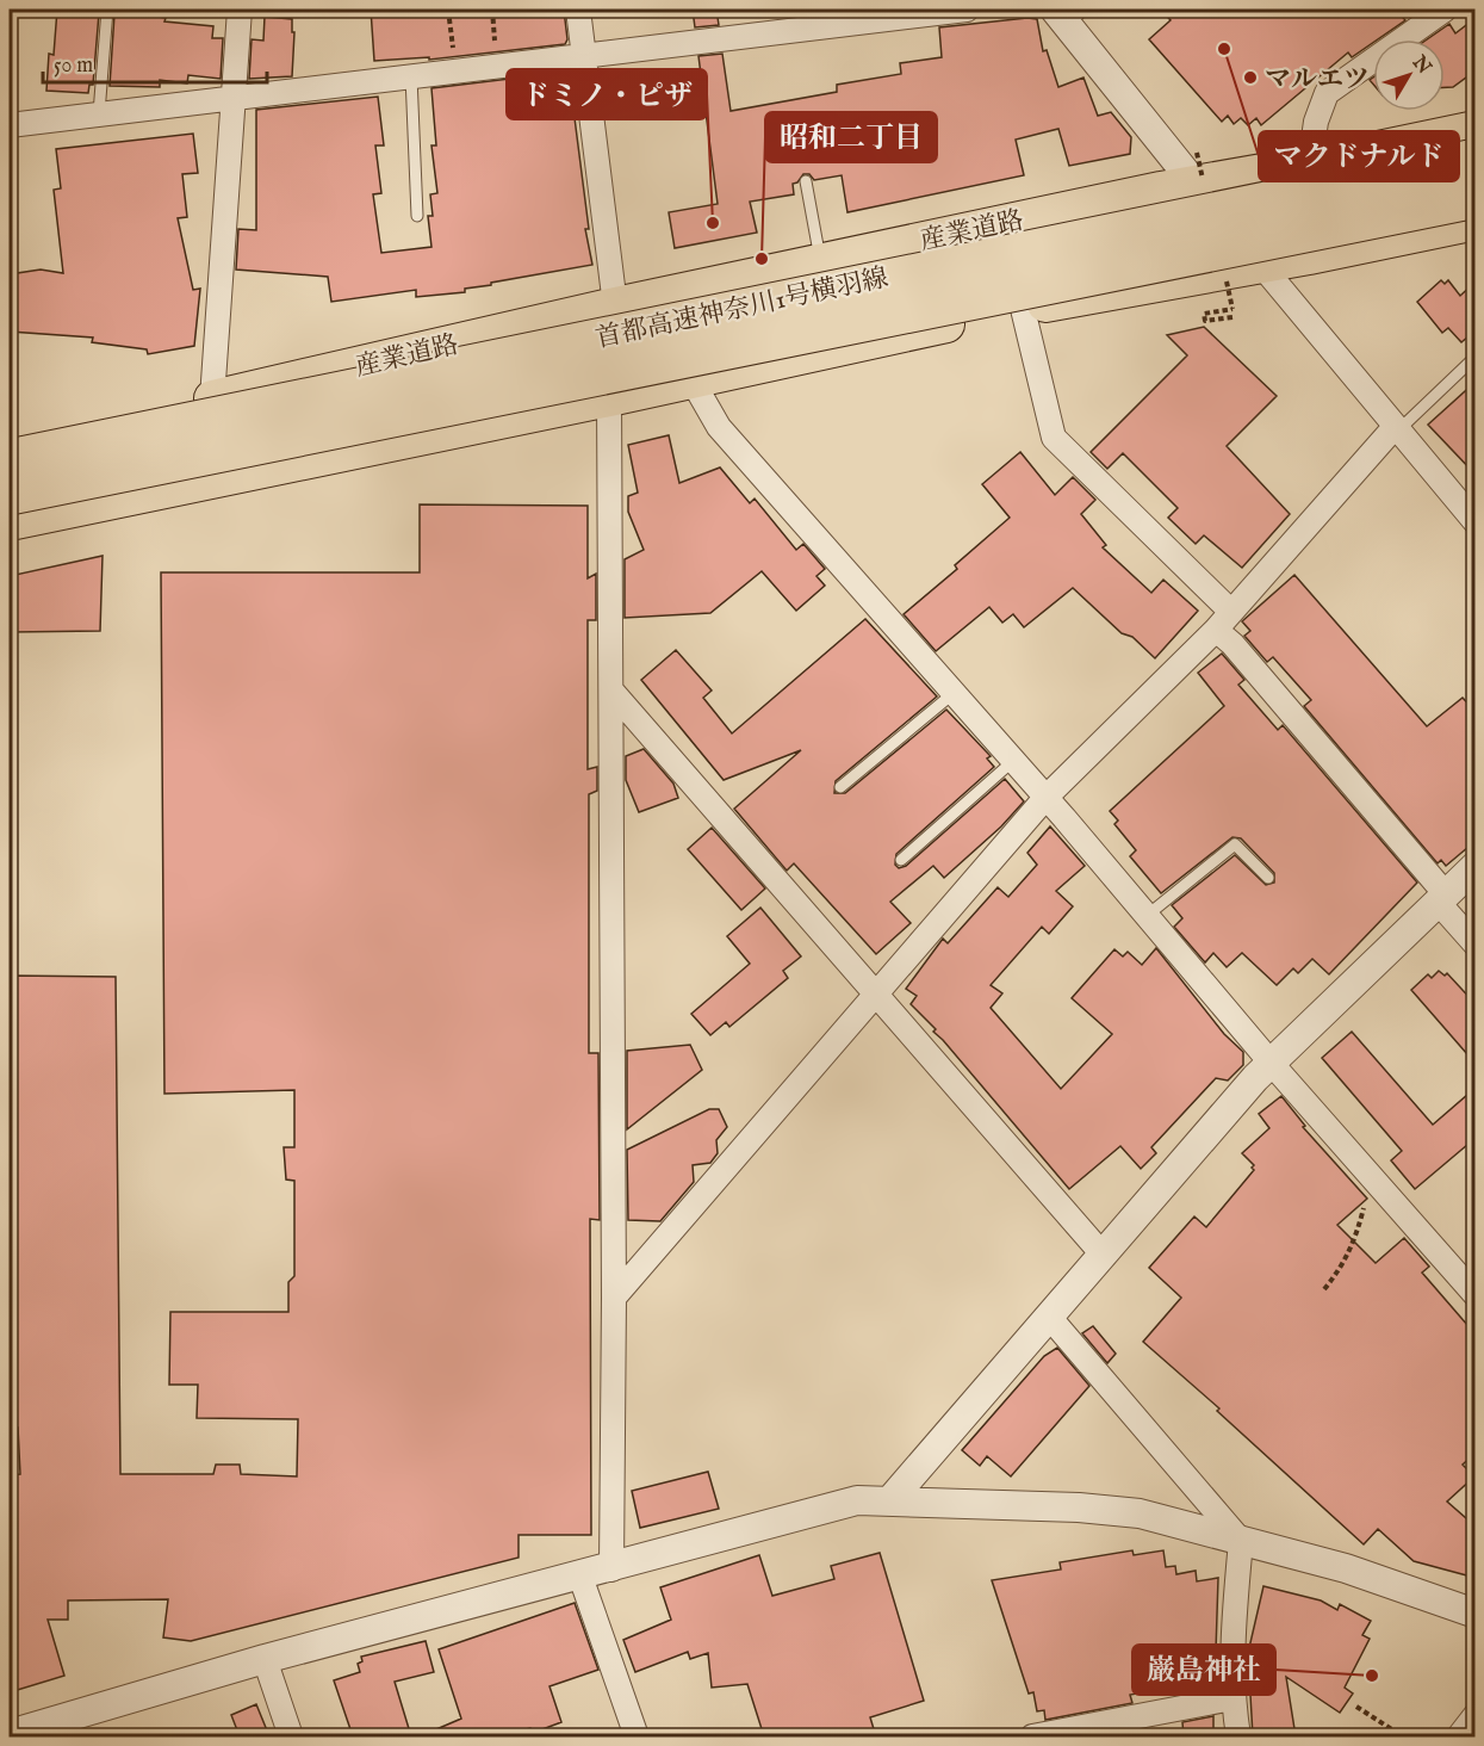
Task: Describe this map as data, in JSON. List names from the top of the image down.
{
  "streets": {
    "highway": ["首都高速神奈川1号横羽線"],
    "main road": ["産業道路"]
  },
  "places": [
    "マクドナルド",
    "マルエツ",
    "ドミノ・ピザ",
    "昭和二丁目",
    "巌島神社"
  ],
  "scale_bar": "50 m",
  "north": "top right"
}
